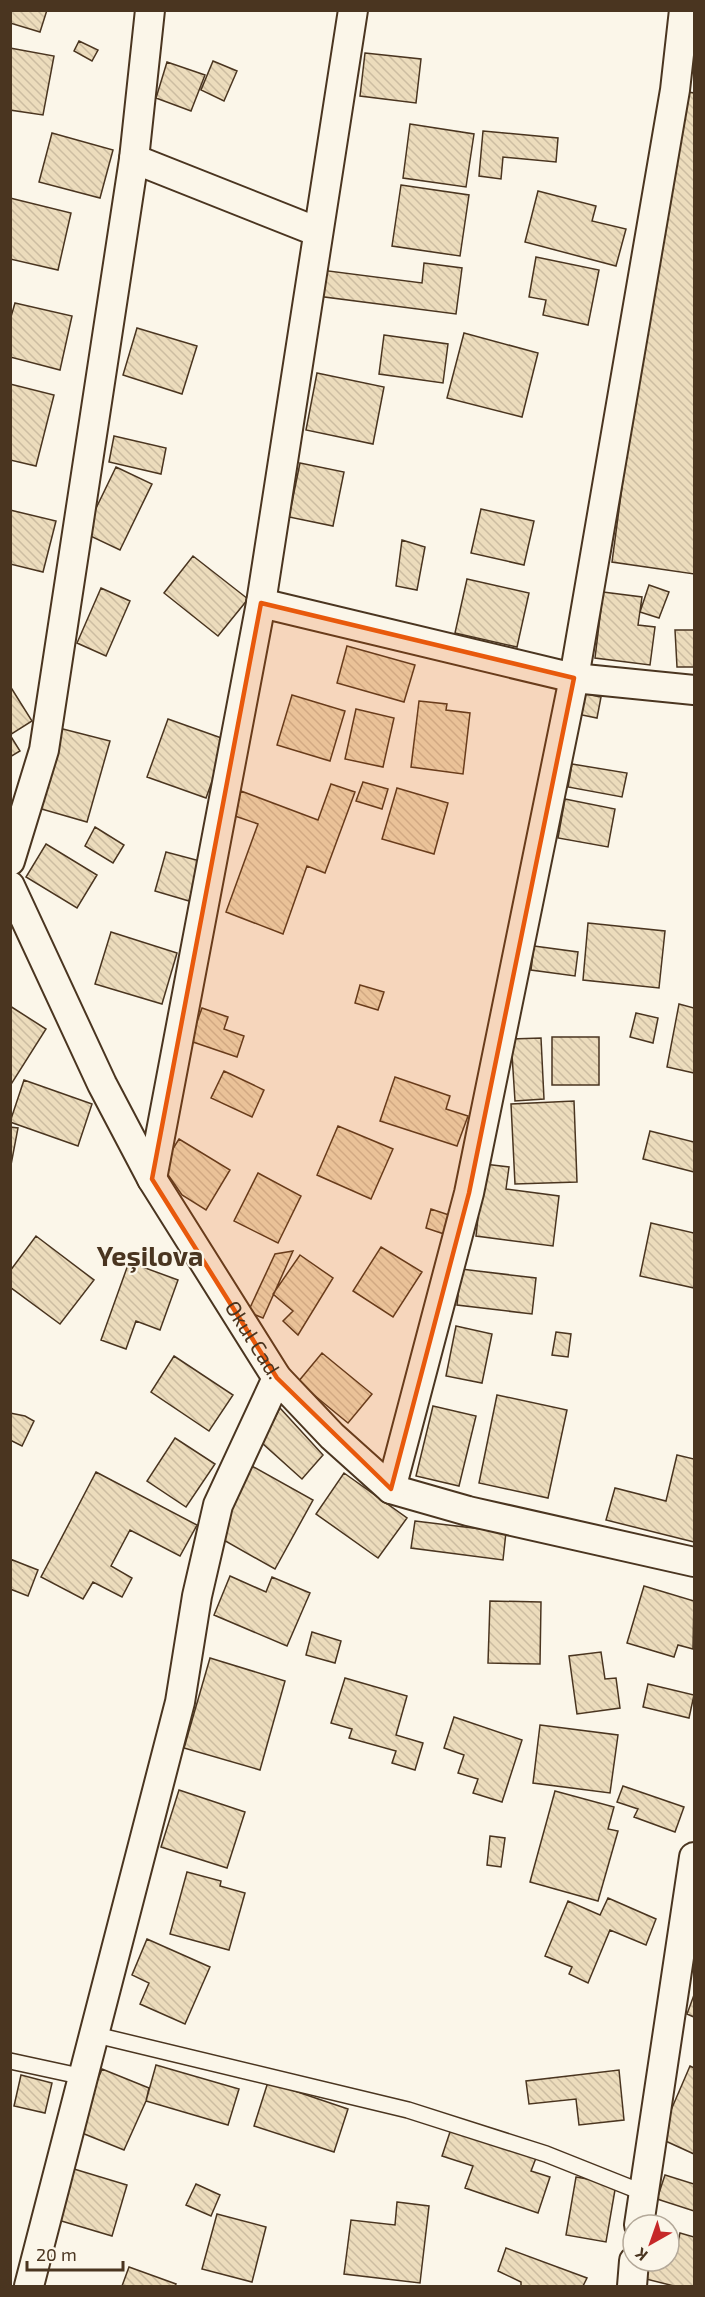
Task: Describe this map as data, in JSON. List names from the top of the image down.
{
  "streets": {
    "street": ["Okul Cad."]
  },
  "districts": ["Yeşilova"],
  "scale_bar": "20 m",
  "north": "bottom left"
}
